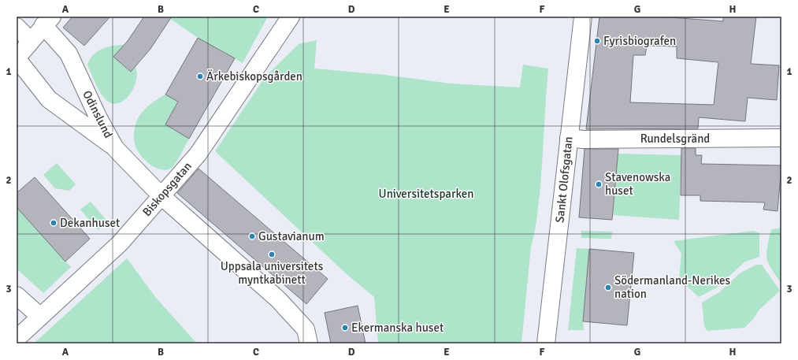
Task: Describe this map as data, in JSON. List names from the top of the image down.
{
  "streets": {
    "street": [
      "Odinslund",
      "Rundelsgränd",
      "Sankt Olofsgatan",
      "Biskopsgatan"
    ]
  },
  "crossings": [
    ["Odinslund", "Biskopsgatan"],
    ["Rundelsgränd", "Sankt Olofsgatan"]
  ],
  "parks": ["Universitetsparken"],
  "places": [
    "Fyrisbiografen",
    "Ärkebiskopsgården",
    "Stavenowska huset",
    "Dekanhuset",
    "Gustavianum",
    "Uppsala universitets myntkabinett",
    "Södermanland-Nerikes nation",
    "Ekermanska huset"
  ],
  "grid": {
    "columns": [
      "A",
      "B",
      "C",
      "D",
      "E",
      "F",
      "G",
      "H"
    ],
    "rows": ["1", "2", "3"]
  }
}
